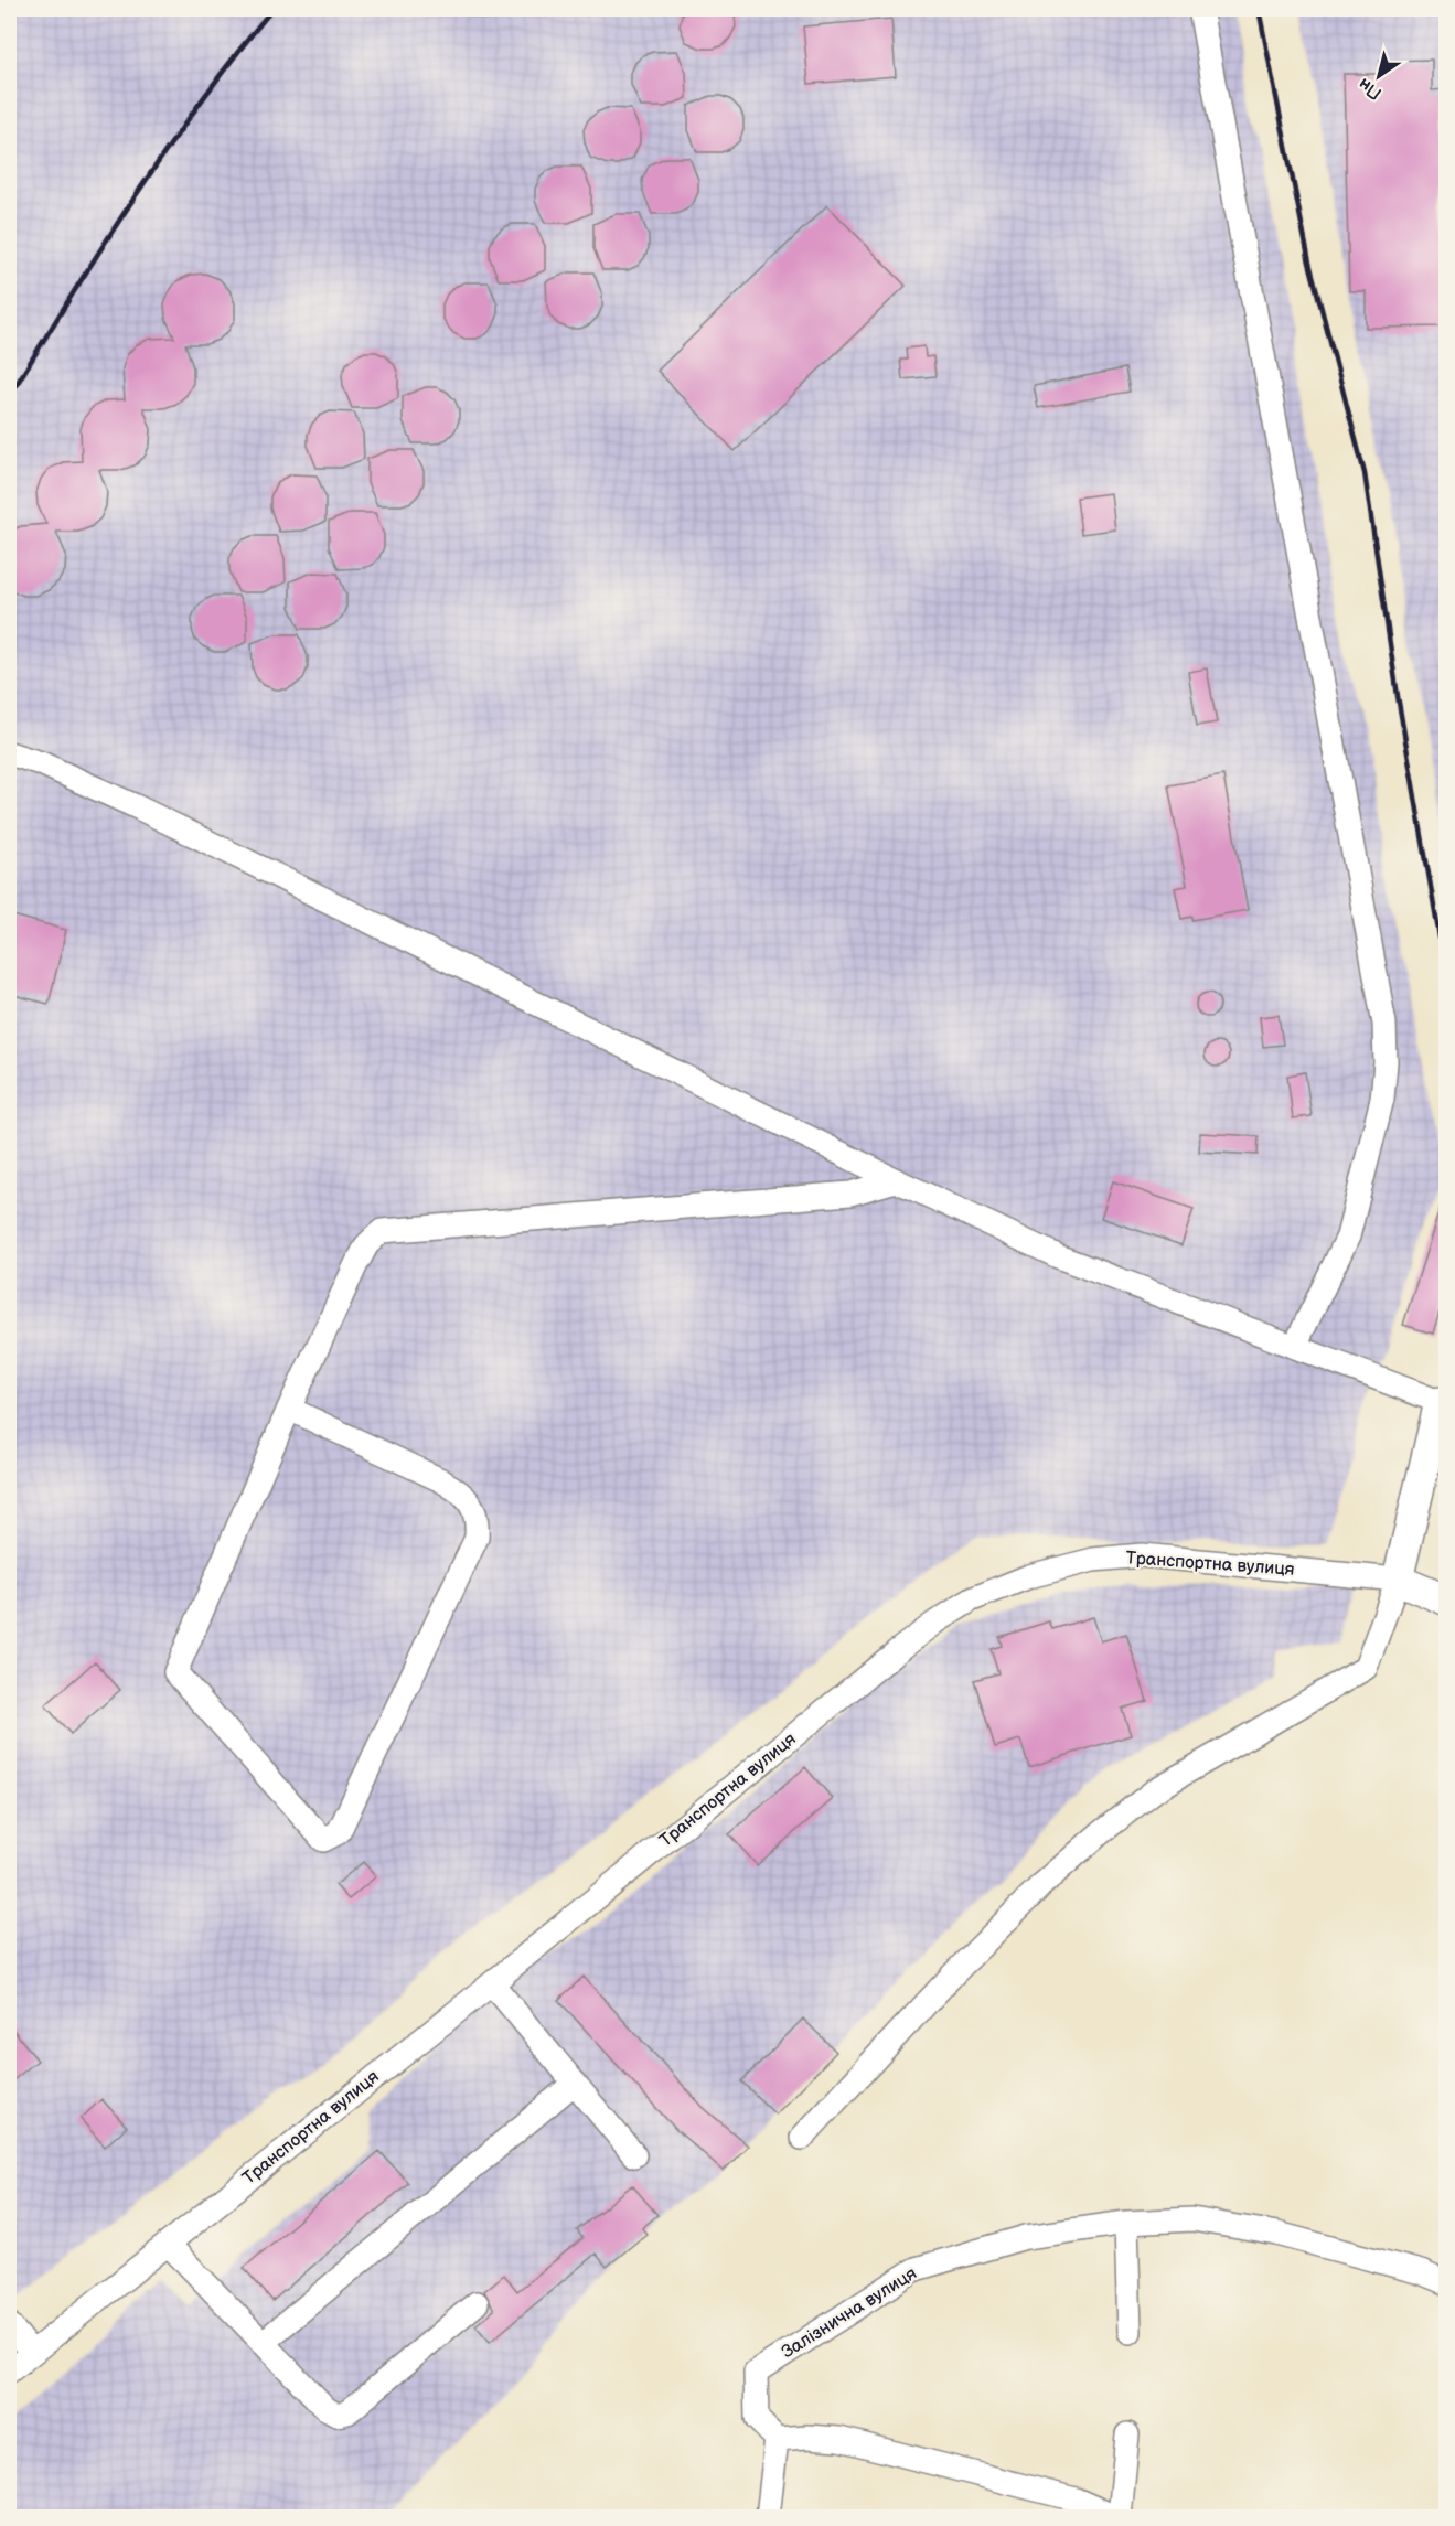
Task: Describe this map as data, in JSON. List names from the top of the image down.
{
  "streets": {
    "street": ["Транспортна вулиця", "Залізнична вулиця"]
  },
  "north": "bottom left"
}
